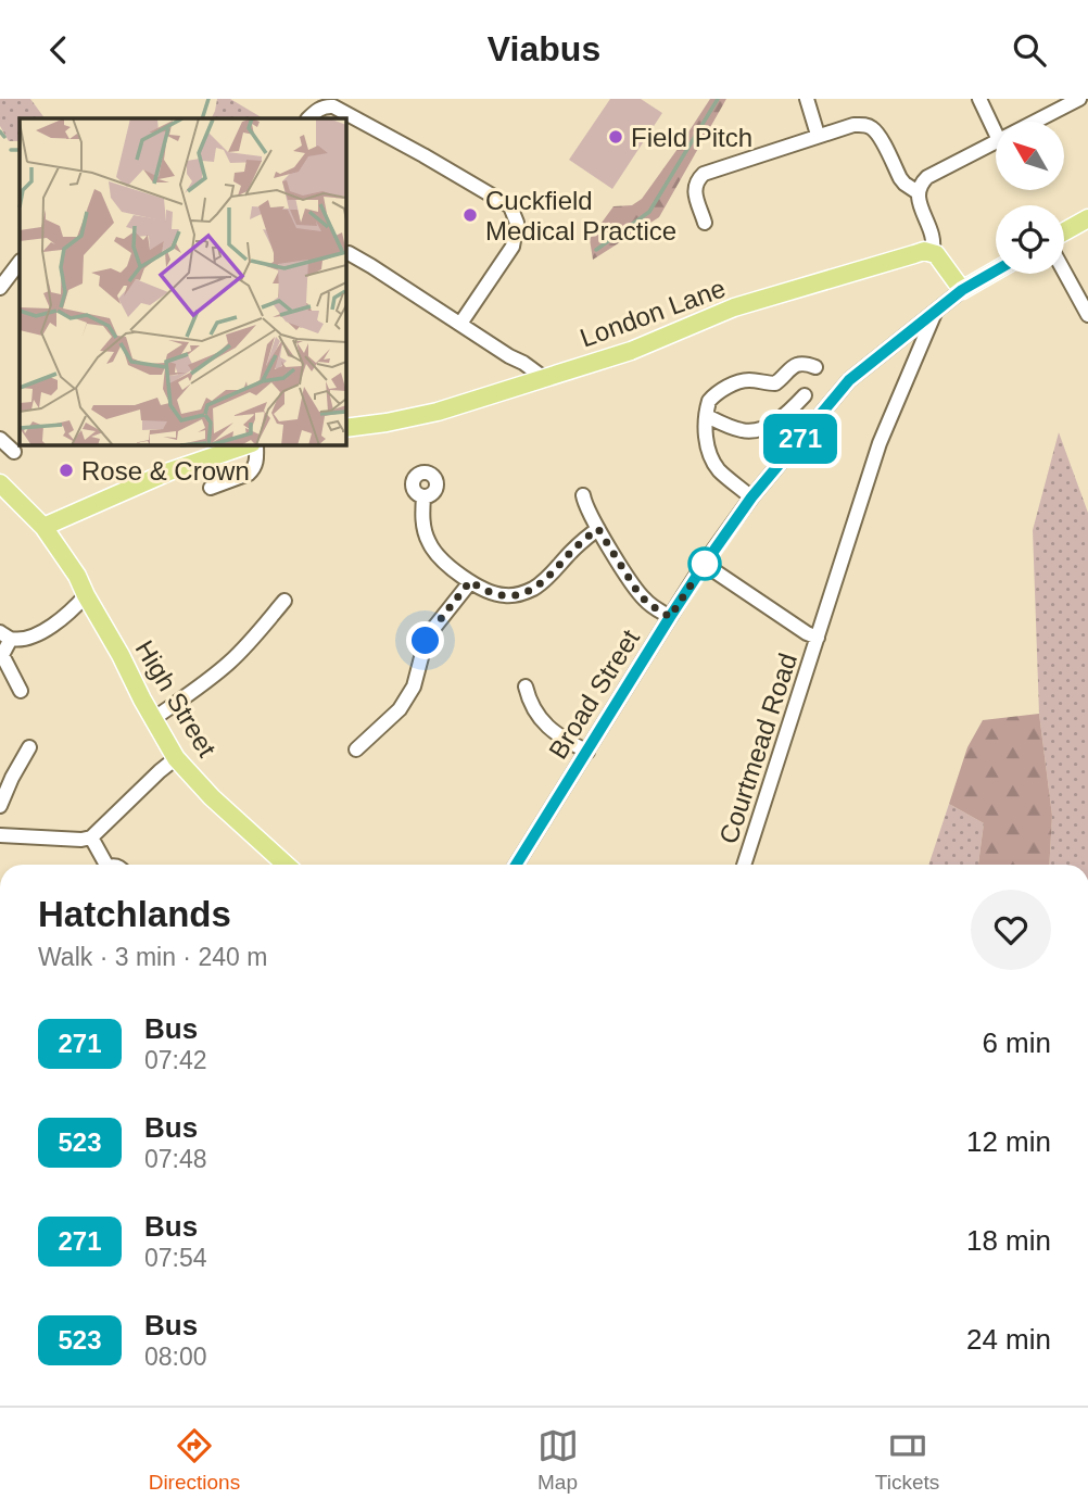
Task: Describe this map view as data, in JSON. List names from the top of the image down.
{
  "streets": {
    "main road": ["London Lane", "Broad Street", "High Street"],
    "street": ["Courtmead Road"]
  },
  "crossings": [
    ["Broad Street", "Courtmead Road"]
  ],
  "places": ["Field Pitch", "Cuckfield Medical Practice", "Rose & Crown"],
  "lines": ["bus line 271"],
  "north": "top left",
  "page": {
    "header": "Viabus",
    "on_map": "271",
    "heading": ["Hatchlands", "Walk · 3 min · 240 m"],
    "list": [
      {
        "mark": "271",
        "name": "Bus",
        "note": "07:42",
        "value": "6 min"
      },
      {
        "mark": "523",
        "name": "Bus",
        "note": "07:48",
        "value": "12 min"
      },
      {
        "mark": "271",
        "name": "Bus",
        "note": "07:54",
        "value": "18 min"
      },
      {
        "mark": "523",
        "name": "Bus",
        "note": "08:00",
        "value": "24 min"
      }
    ],
    "tabs": ["Directions", "Map", "Tickets"]
  }
}
